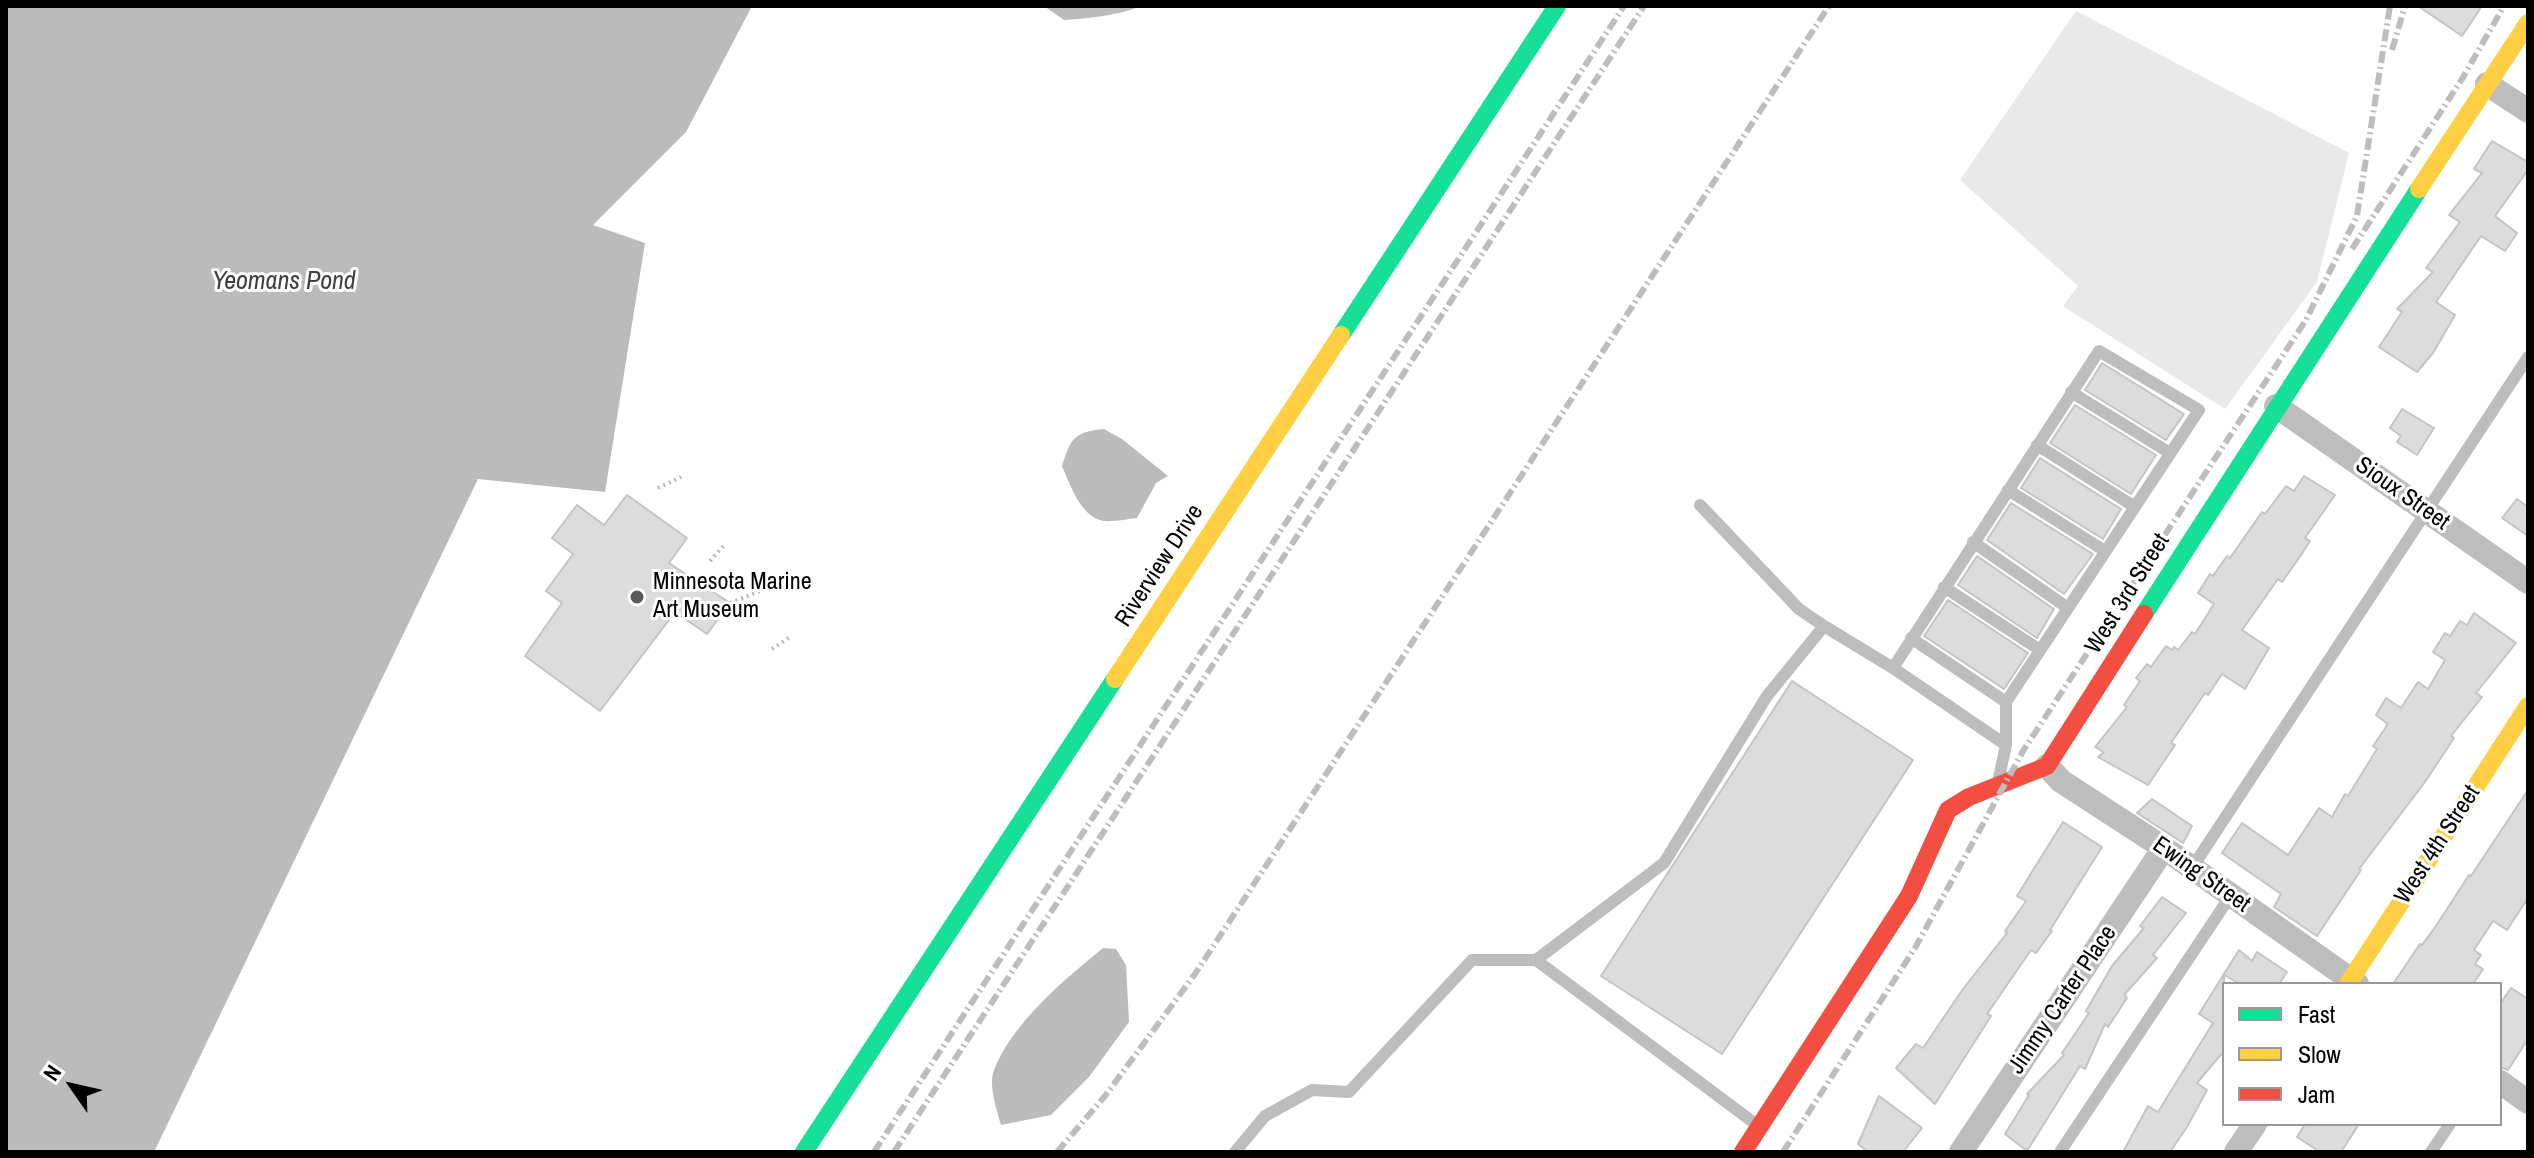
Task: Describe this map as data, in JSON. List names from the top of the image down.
{
  "streets": {
    "street": [
      "Sioux Street",
      "Riverview Drive",
      "West 3rd Street",
      "West 4th Street",
      "Ewing Street",
      "Jimmy Carter Place"
    ]
  },
  "crossings": [
    ["Sioux Street", "West 3rd Street"],
    ["West 3rd Street", "Ewing Street"],
    ["Ewing Street", "Jimmy Carter Place"]
  ],
  "water": ["Yeomans Pond"],
  "places": ["Minnesota Marine Art Museum"],
  "legend": ["Fast", "Slow", "Jam"],
  "north": "top left"
}
